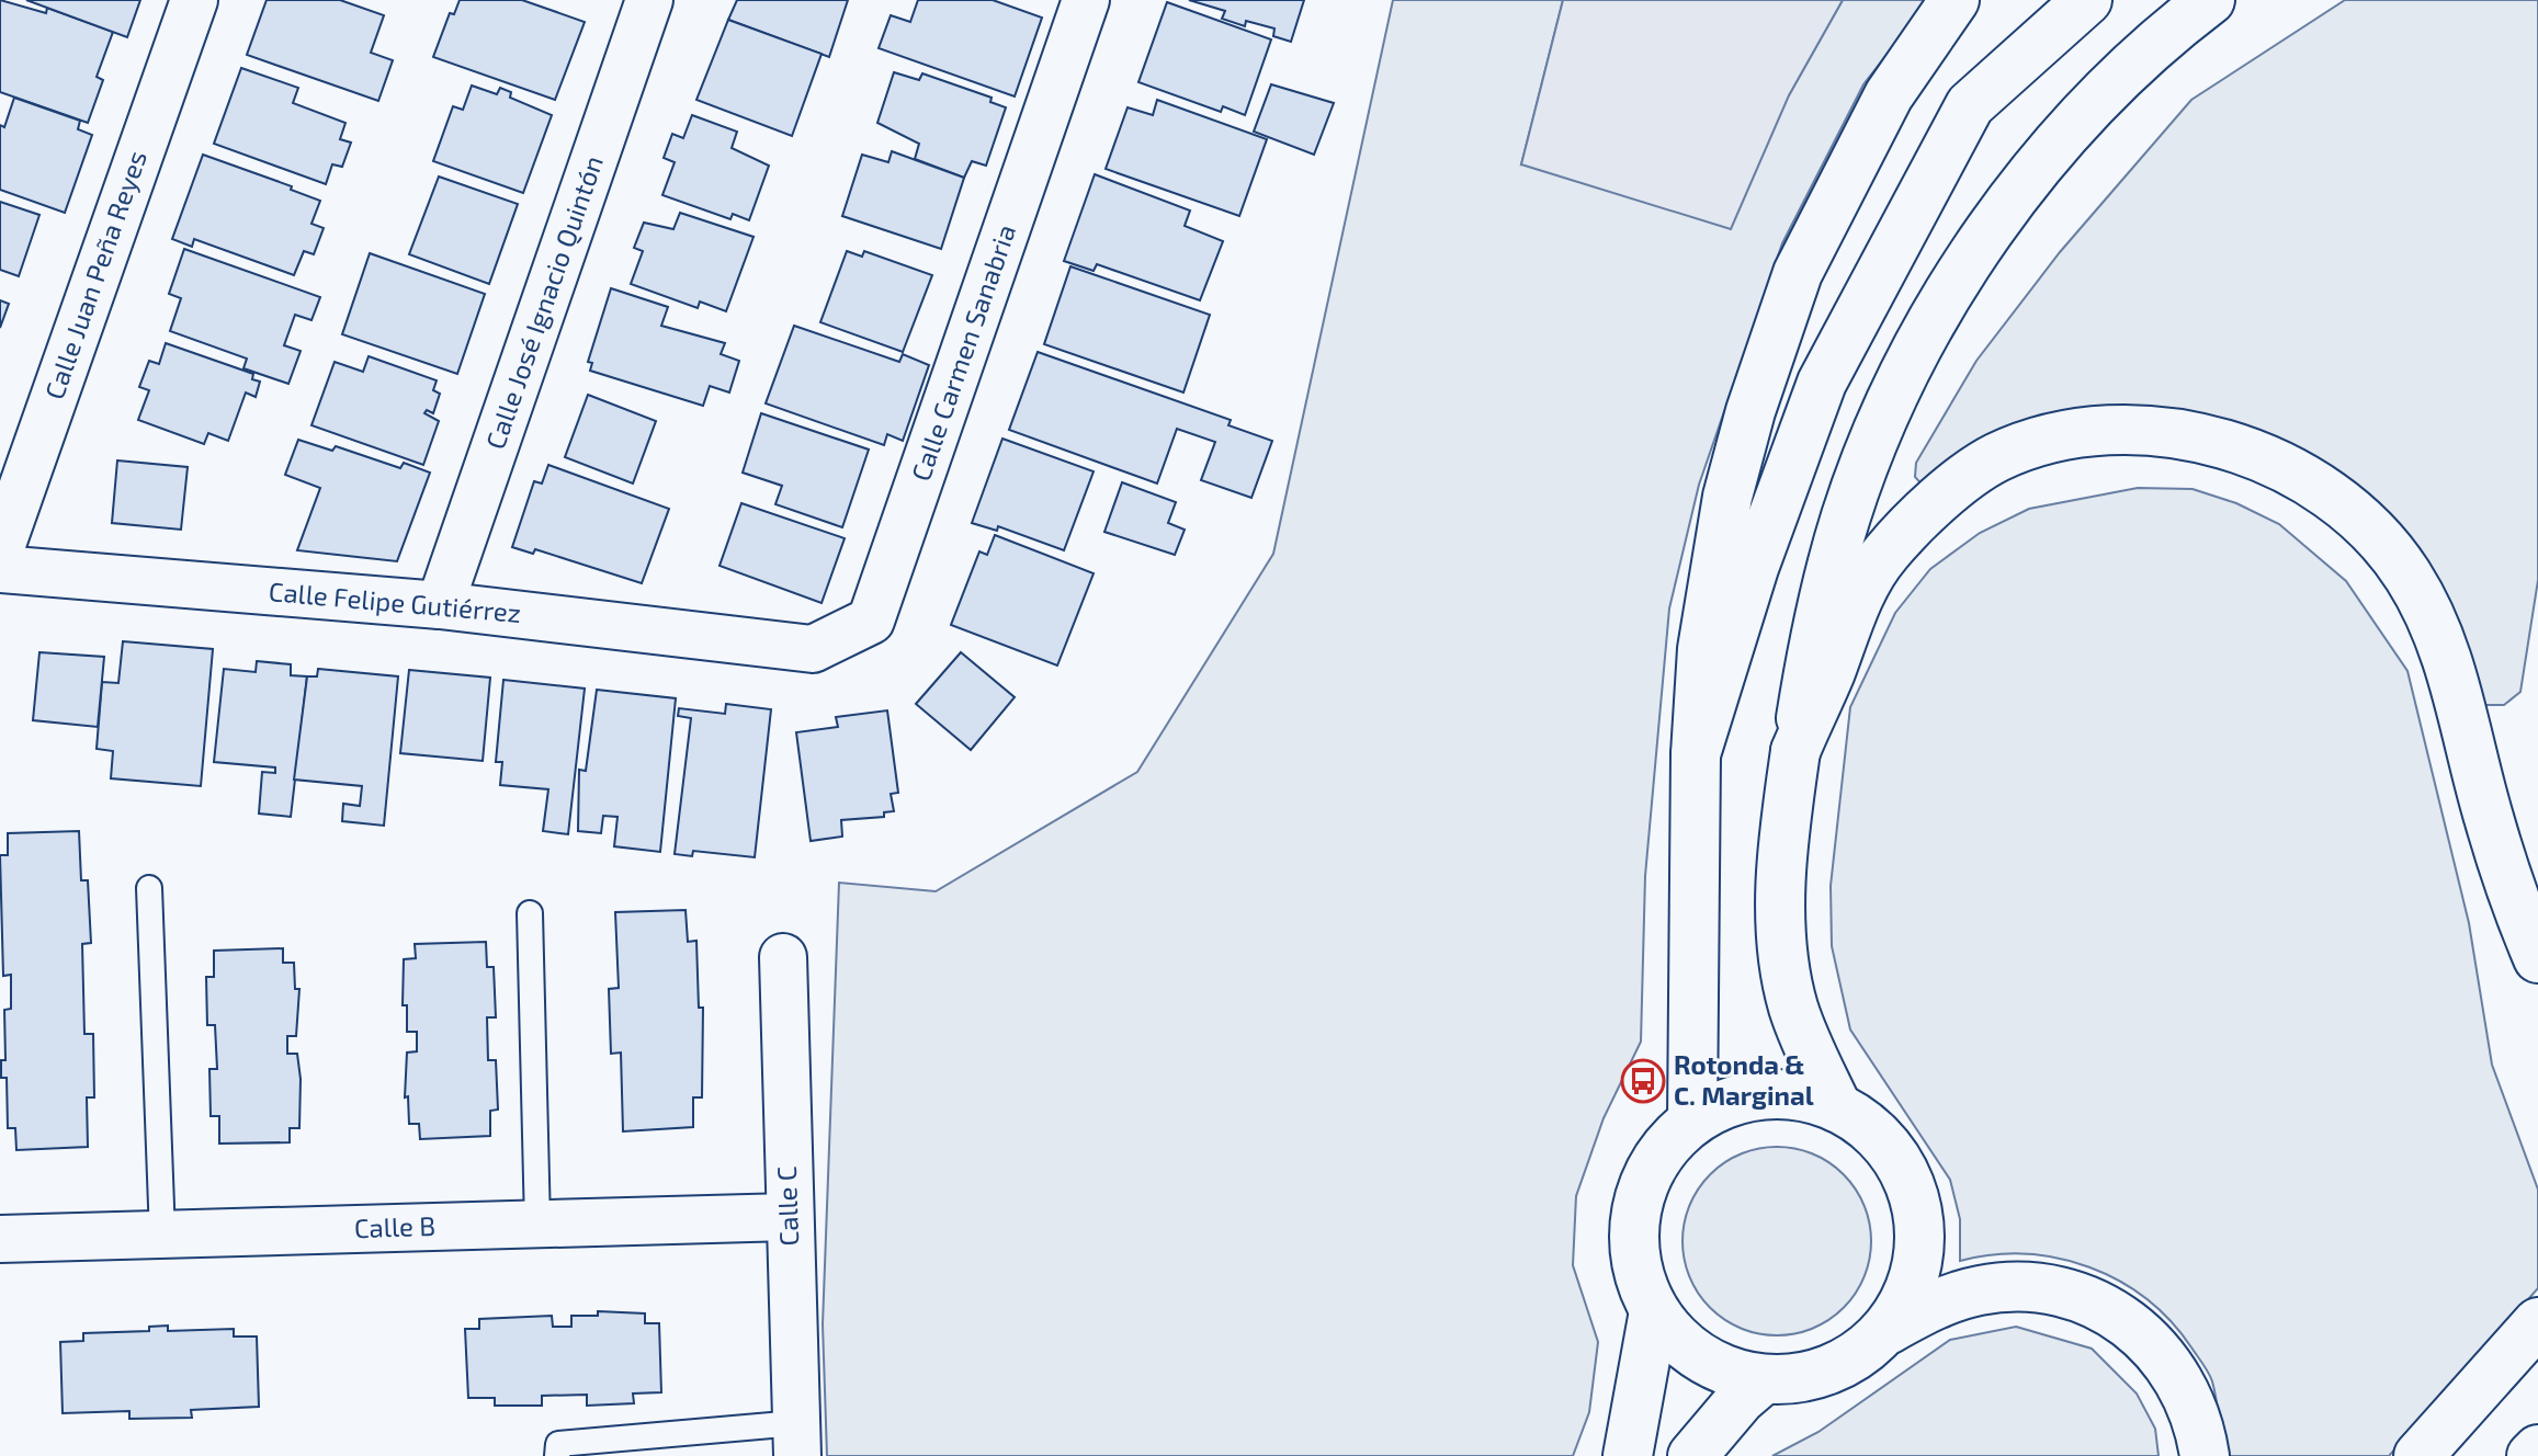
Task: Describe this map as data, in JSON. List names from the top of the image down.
{
  "streets": {
    "street": [
      "Calle Juan Peña Reyes",
      "Calle José Ignacio Quintón",
      "Calle Carmen Sanabria",
      "Calle Felipe Gutiérrez",
      "Calle C",
      "Calle B"
    ]
  },
  "crossings": [
    ["Calle José Ignacio Quintón", "Calle Felipe Gutiérrez"],
    ["Calle Carmen Sanabria", "Calle Felipe Gutiérrez"],
    ["Calle C", "Calle B"]
  ],
  "places": {
    "bus stop": ["Rotonda & C. Marginal"]
  }
}
